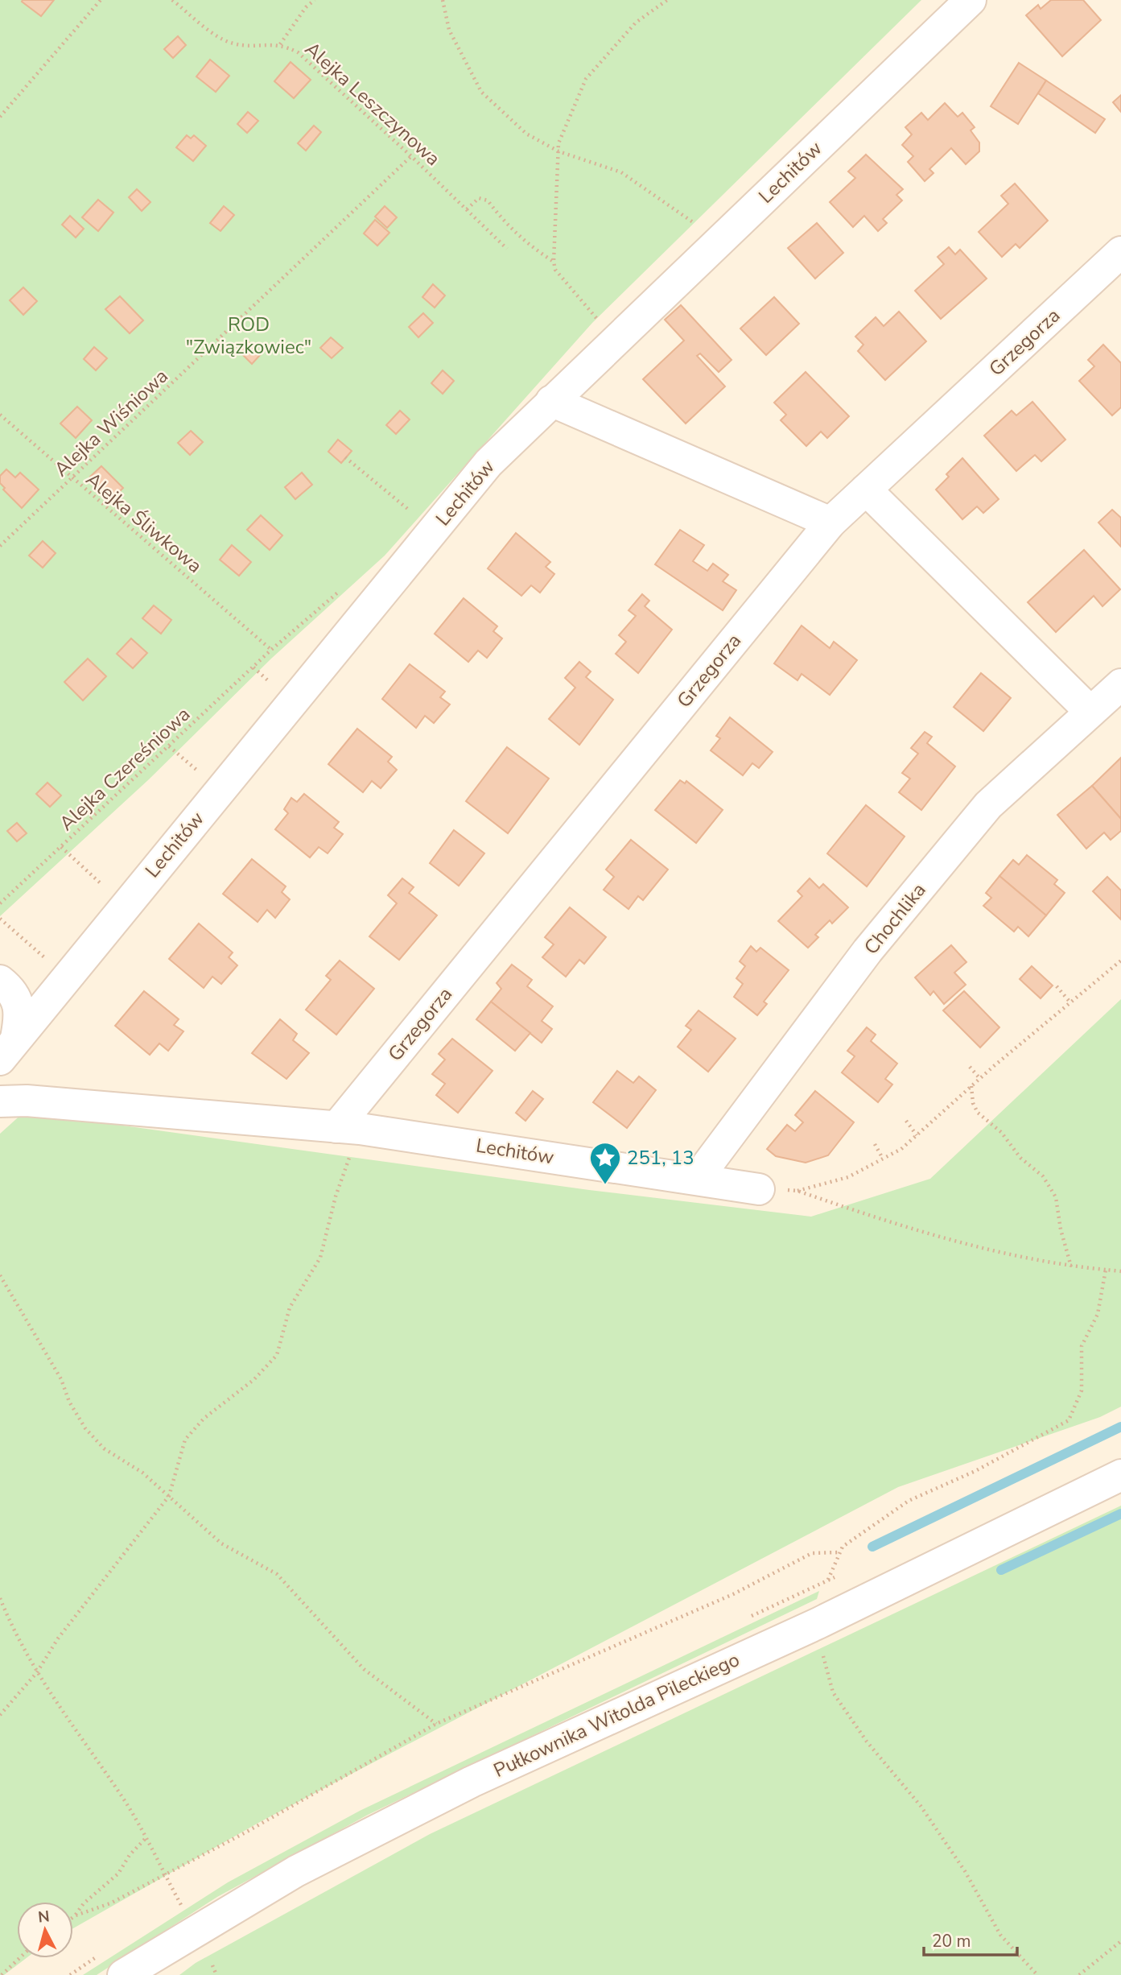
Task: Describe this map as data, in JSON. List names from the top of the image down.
{
  "streets": {
    "street": [
      "Lechitów",
      "Grzegorza",
      "Chochlika",
      "Pułkownika Witolda Pileckiego"
    ],
    "path": [
      "Alejka Leszczynowa",
      "Alejka Wiśniowa",
      "Alejka Śliwkowa",
      "Alejka Czereśniowa"
    ]
  },
  "crossings": [
    ["Alejka Leszczynowa", "Alejka Wiśniowa"],
    ["Lechitów", "Grzegorza"],
    ["Lechitów", "Chochlika"],
    ["Alejka Wiśniowa", "Alejka Śliwkowa"]
  ],
  "parks": ["ROD \"Związkowiec\""],
  "places": {
    "place": ["251, 13"]
  },
  "scale_bar": "20 m",
  "north": "top"
}
